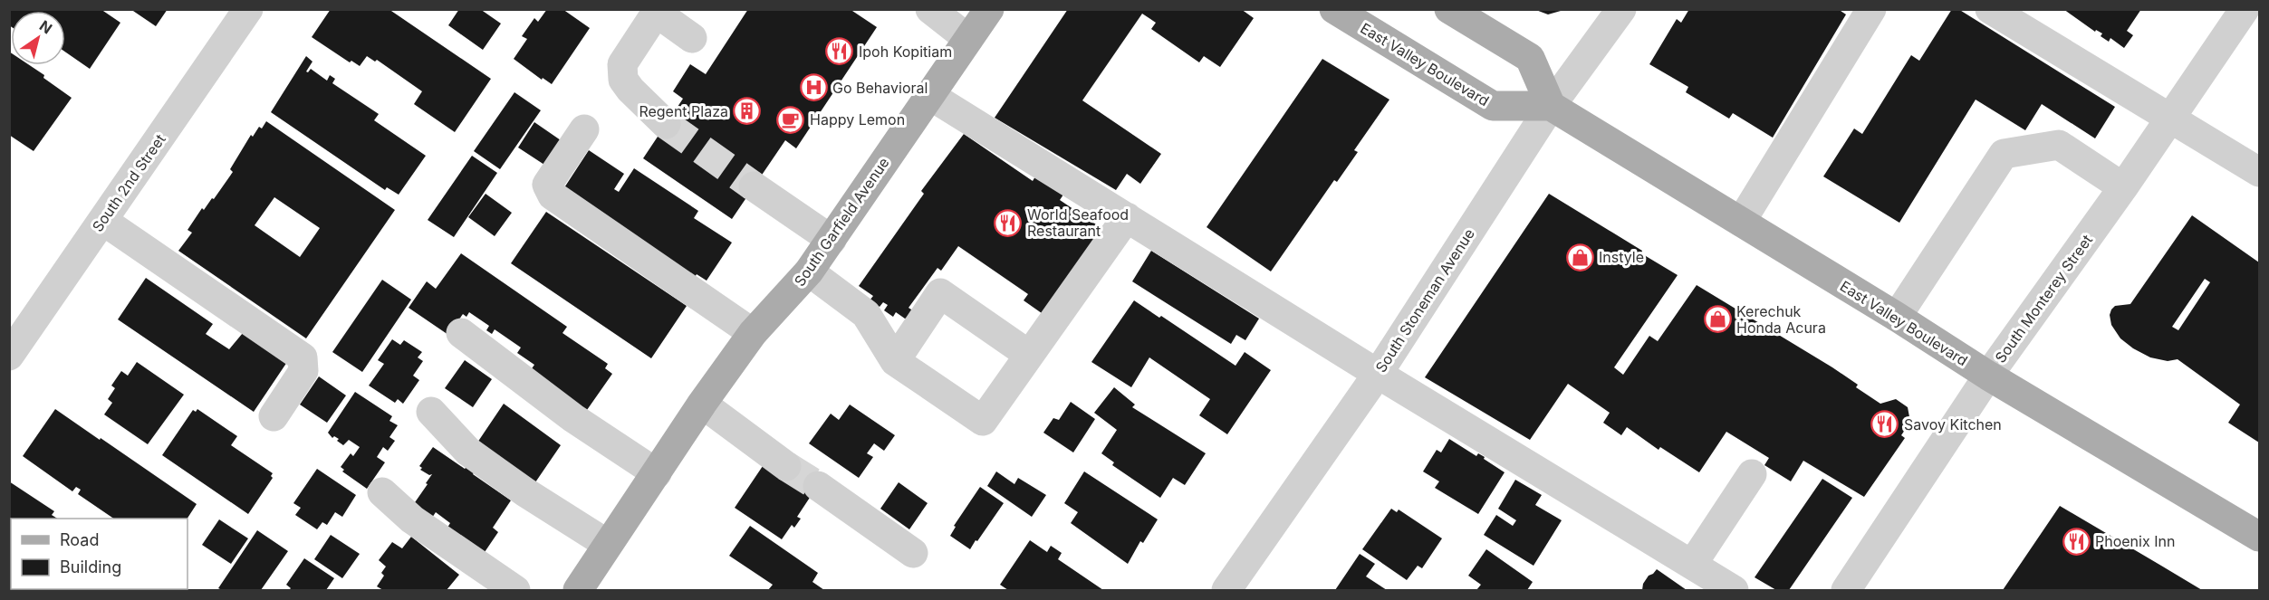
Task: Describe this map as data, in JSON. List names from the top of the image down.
{
  "streets": {
    "main road": ["East Valley Boulevard", "South Garfield Avenue"],
    "street": ["South 2nd Street", "South Monterey Street", "South Stoneman Avenue"]
  },
  "crossings": [
    ["East Valley Boulevard", "South Monterey Street"],
    ["East Valley Boulevard", "South Stoneman Avenue"]
  ],
  "places": {
    "restaurant": [
      "Ipoh Kopitiam",
      "World Seafood Restaurant",
      "Savoy Kitchen",
      "Phoenix Inn"
    ],
    "hospital": ["Go Behavioral"],
    "building": ["Regent Plaza"],
    "cafe": ["Happy Lemon"],
    "shop": ["Instyle", "Kerechuk Honda Acura"]
  },
  "legend": ["Road", "Building"],
  "north": "top right"
}
